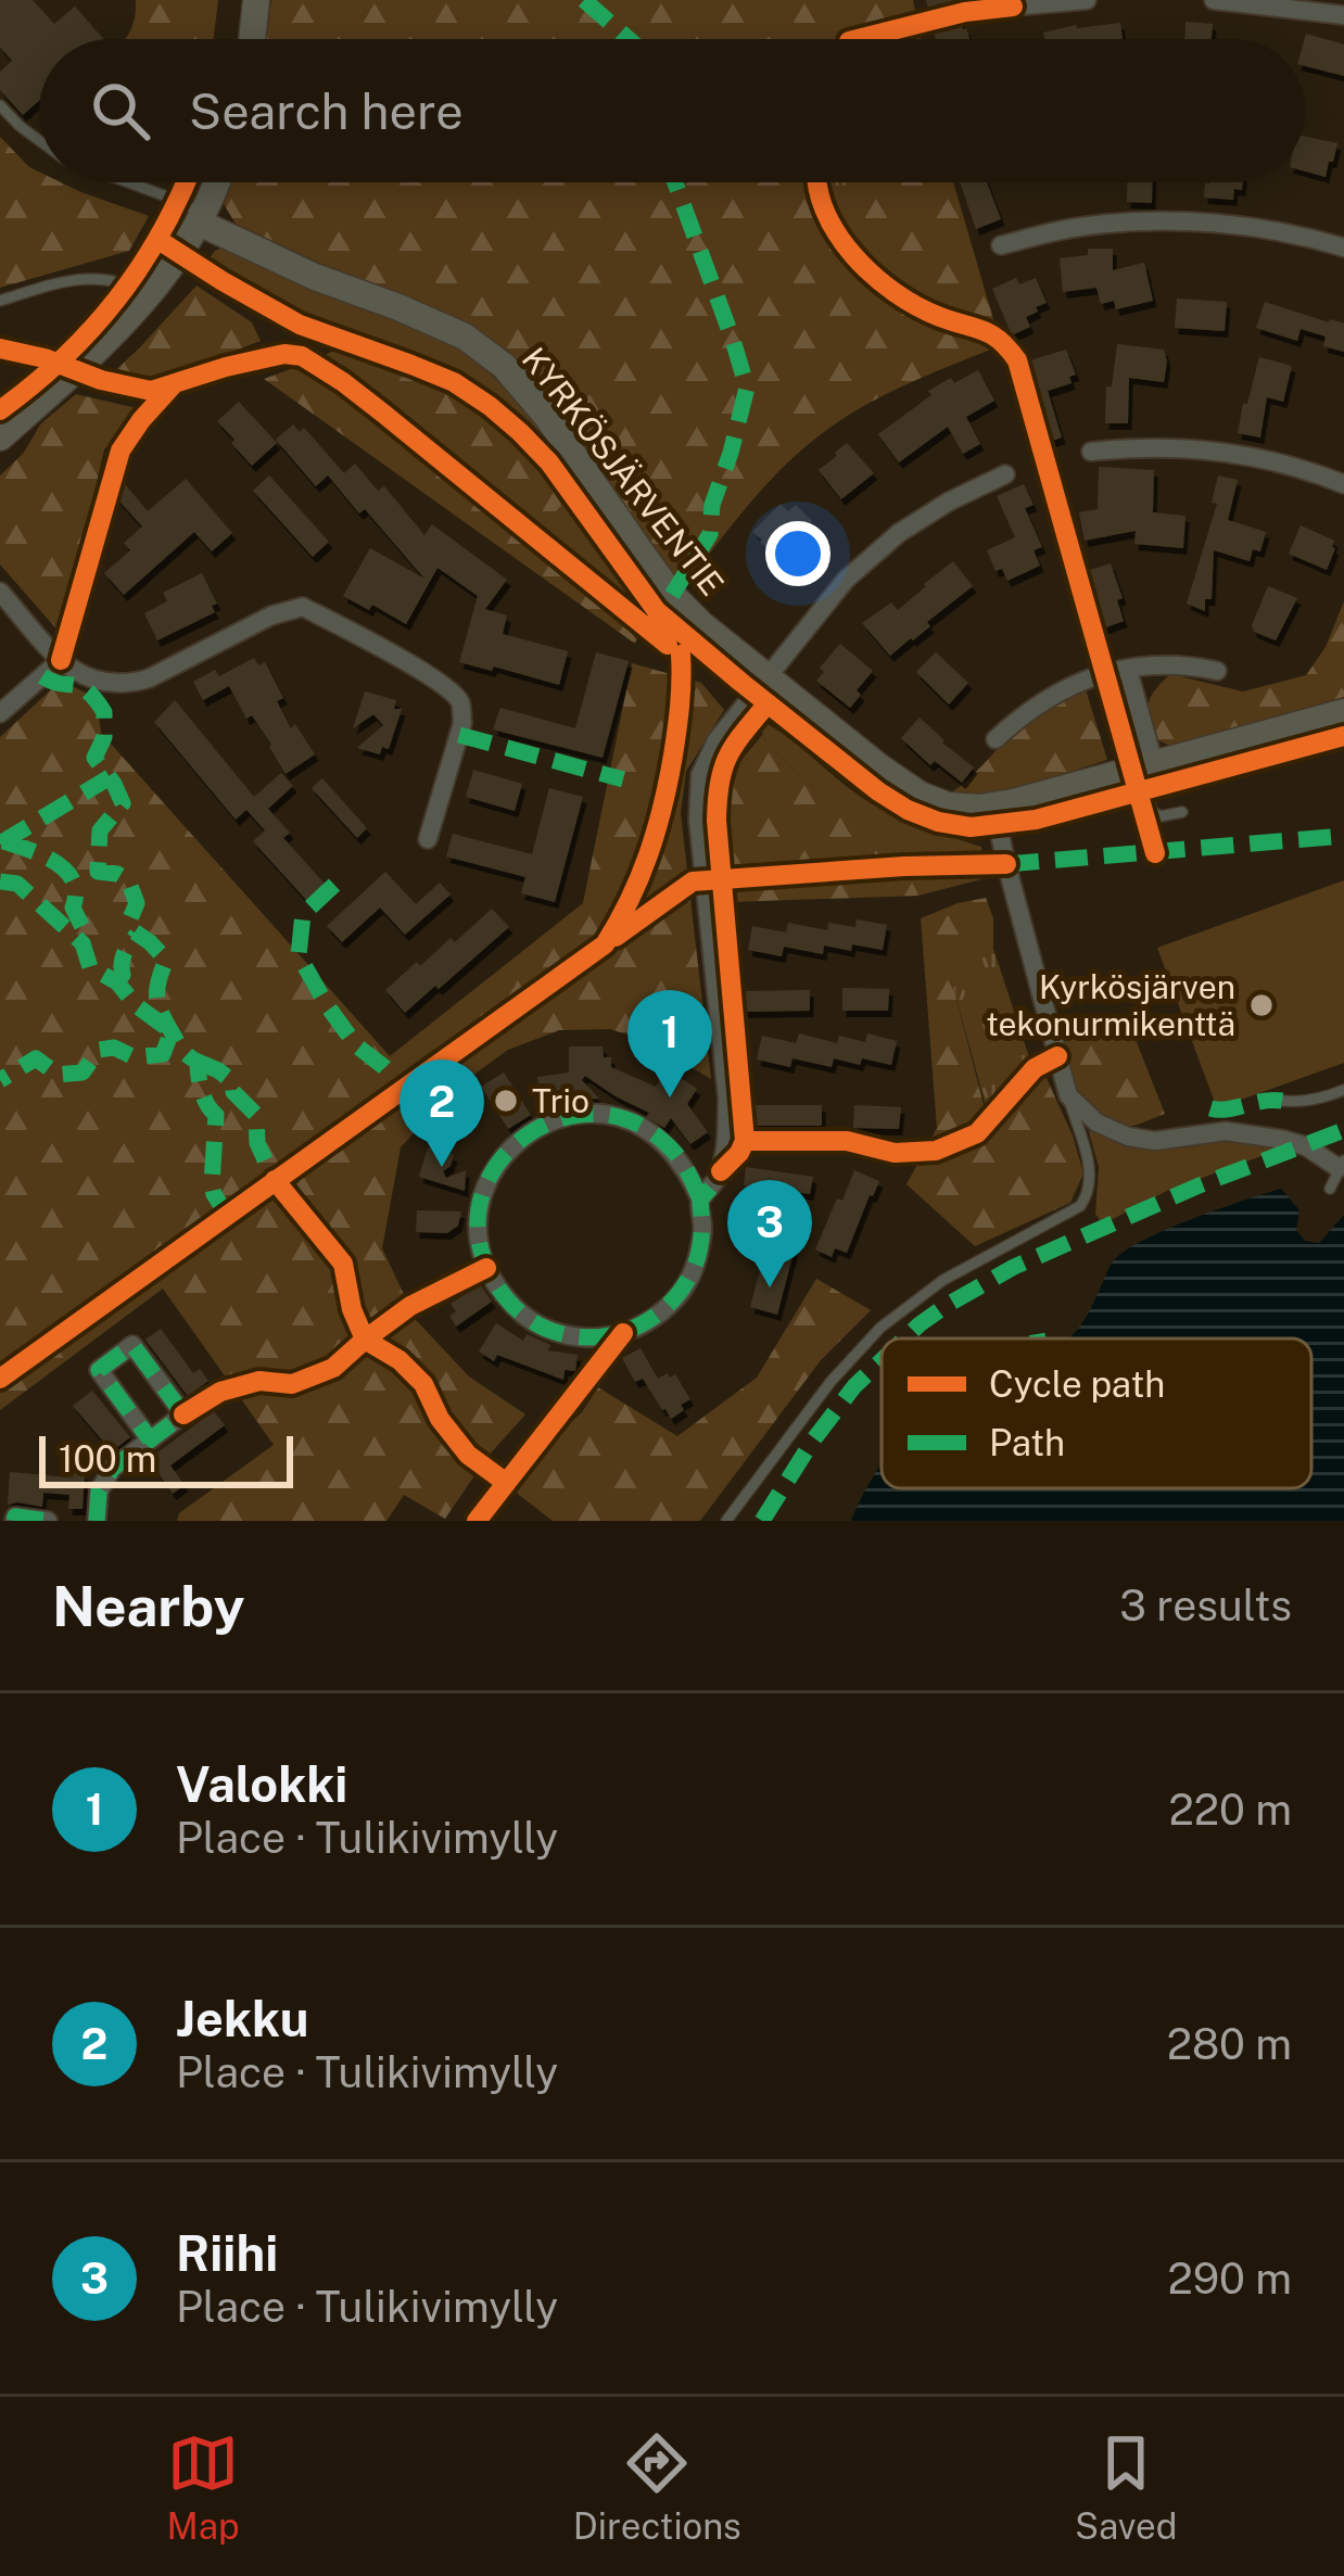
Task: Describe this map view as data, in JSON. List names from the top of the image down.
{
  "streets": {
    "street": ["KYRKÖSJÄRVENTIE"]
  },
  "places": ["Kyrkösjärven tekonurmikenttä", "Trio"],
  "legend": ["Cycle path", "Path"],
  "scale_bar": "100 m",
  "page": {
    "search": "Search here",
    "pins": ["1", "2", "3"],
    "scale": "100 m",
    "heading": ["Nearby", "3 results"],
    "list": [
      {
        "mark": "1",
        "name": "Valokki",
        "note": "Place · Tulikivimylly",
        "value": "220 m"
      },
      {
        "mark": "2",
        "name": "Jekku",
        "note": "Place · Tulikivimylly",
        "value": "280 m"
      },
      {
        "mark": "3",
        "name": "Riihi",
        "note": "Place · Tulikivimylly",
        "value": "290 m"
      }
    ],
    "nav": ["Map", "Directions", "Saved"]
  }
}
